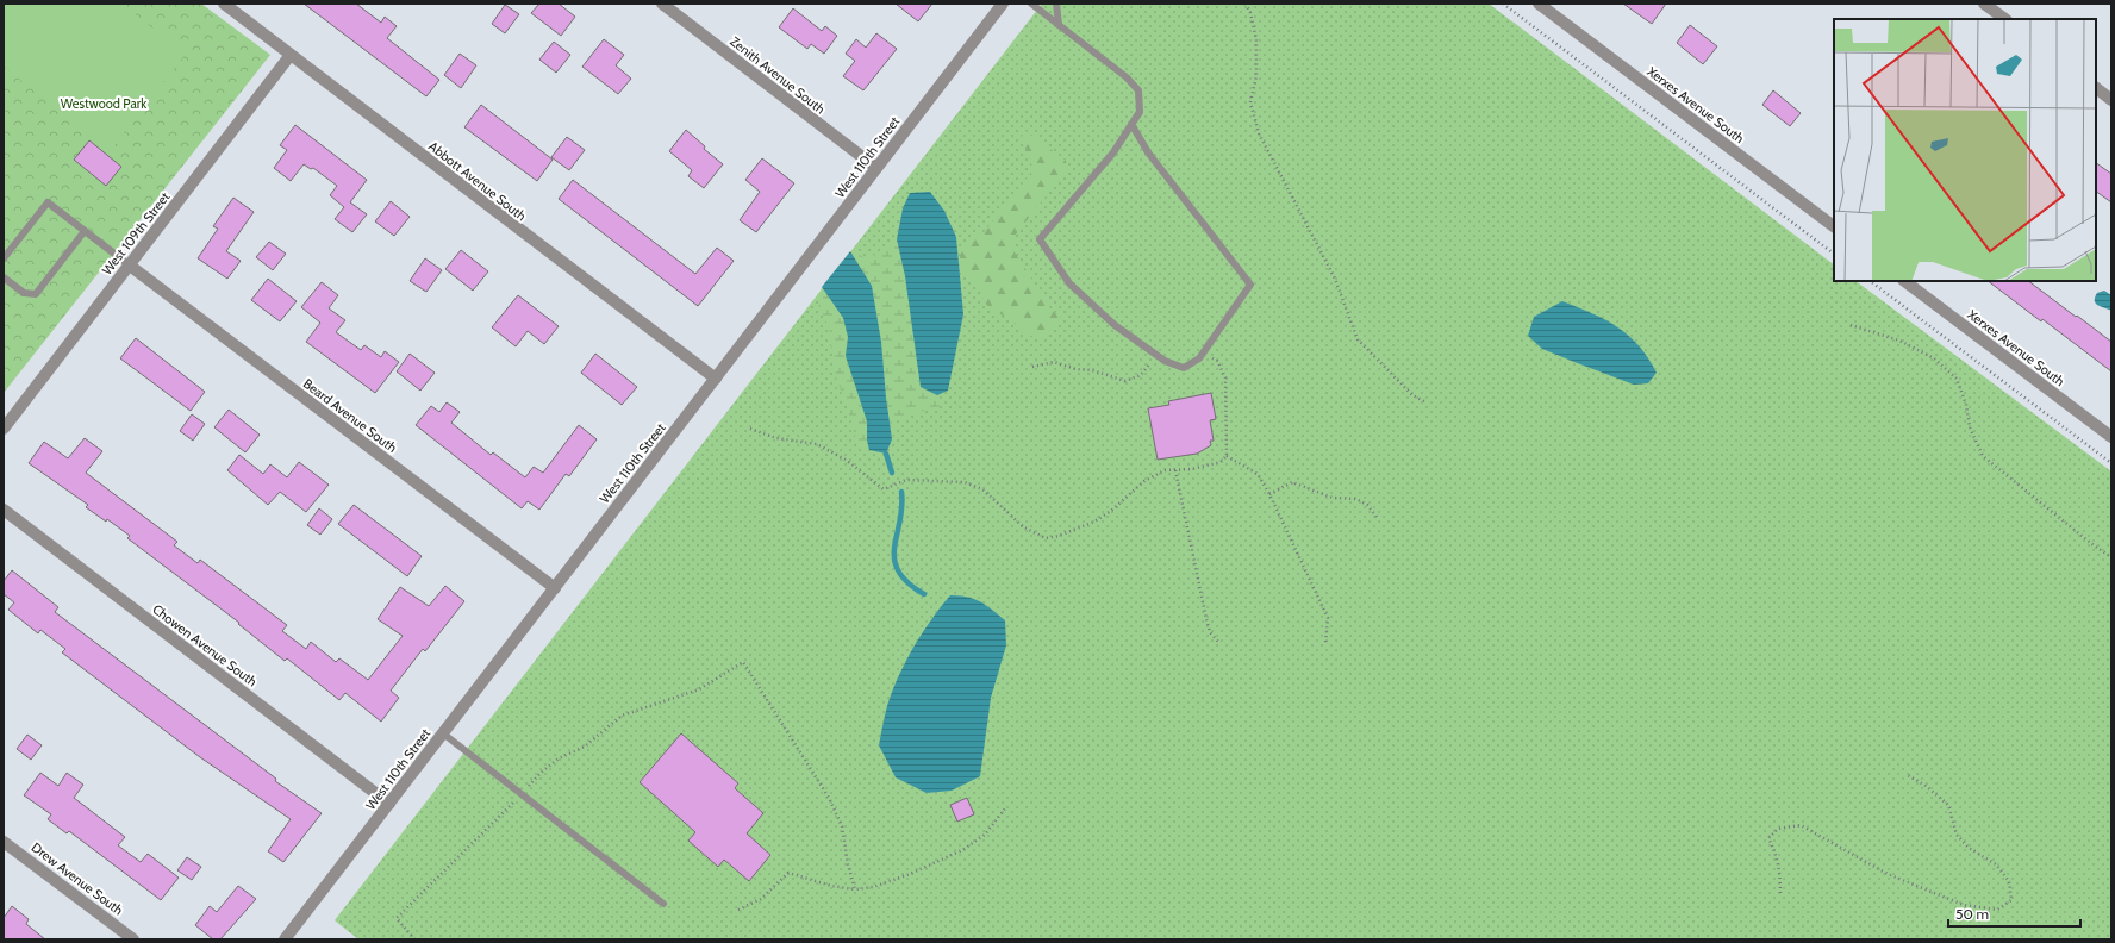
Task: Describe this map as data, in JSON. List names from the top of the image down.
{
  "streets": {
    "street": [
      "Zenith Avenue South",
      "Xerxes Avenue South",
      "West 110th Street",
      "Abbott Avenue South",
      "West 109th Street",
      "Beard Avenue South",
      "Chowen Avenue South",
      "Drew Avenue South"
    ]
  },
  "crossings": [
    ["Zenith Avenue South", "West 110th Street"],
    ["West 110th Street", "Abbott Avenue South"],
    ["West 110th Street", "Beard Avenue South"],
    ["West 110th Street", "Chowen Avenue South"],
    ["Abbott Avenue South", "West 109th Street"],
    ["West 109th Street", "Beard Avenue South"]
  ],
  "parks": ["Westwood Park"],
  "scale_bar": "50 m"
}
